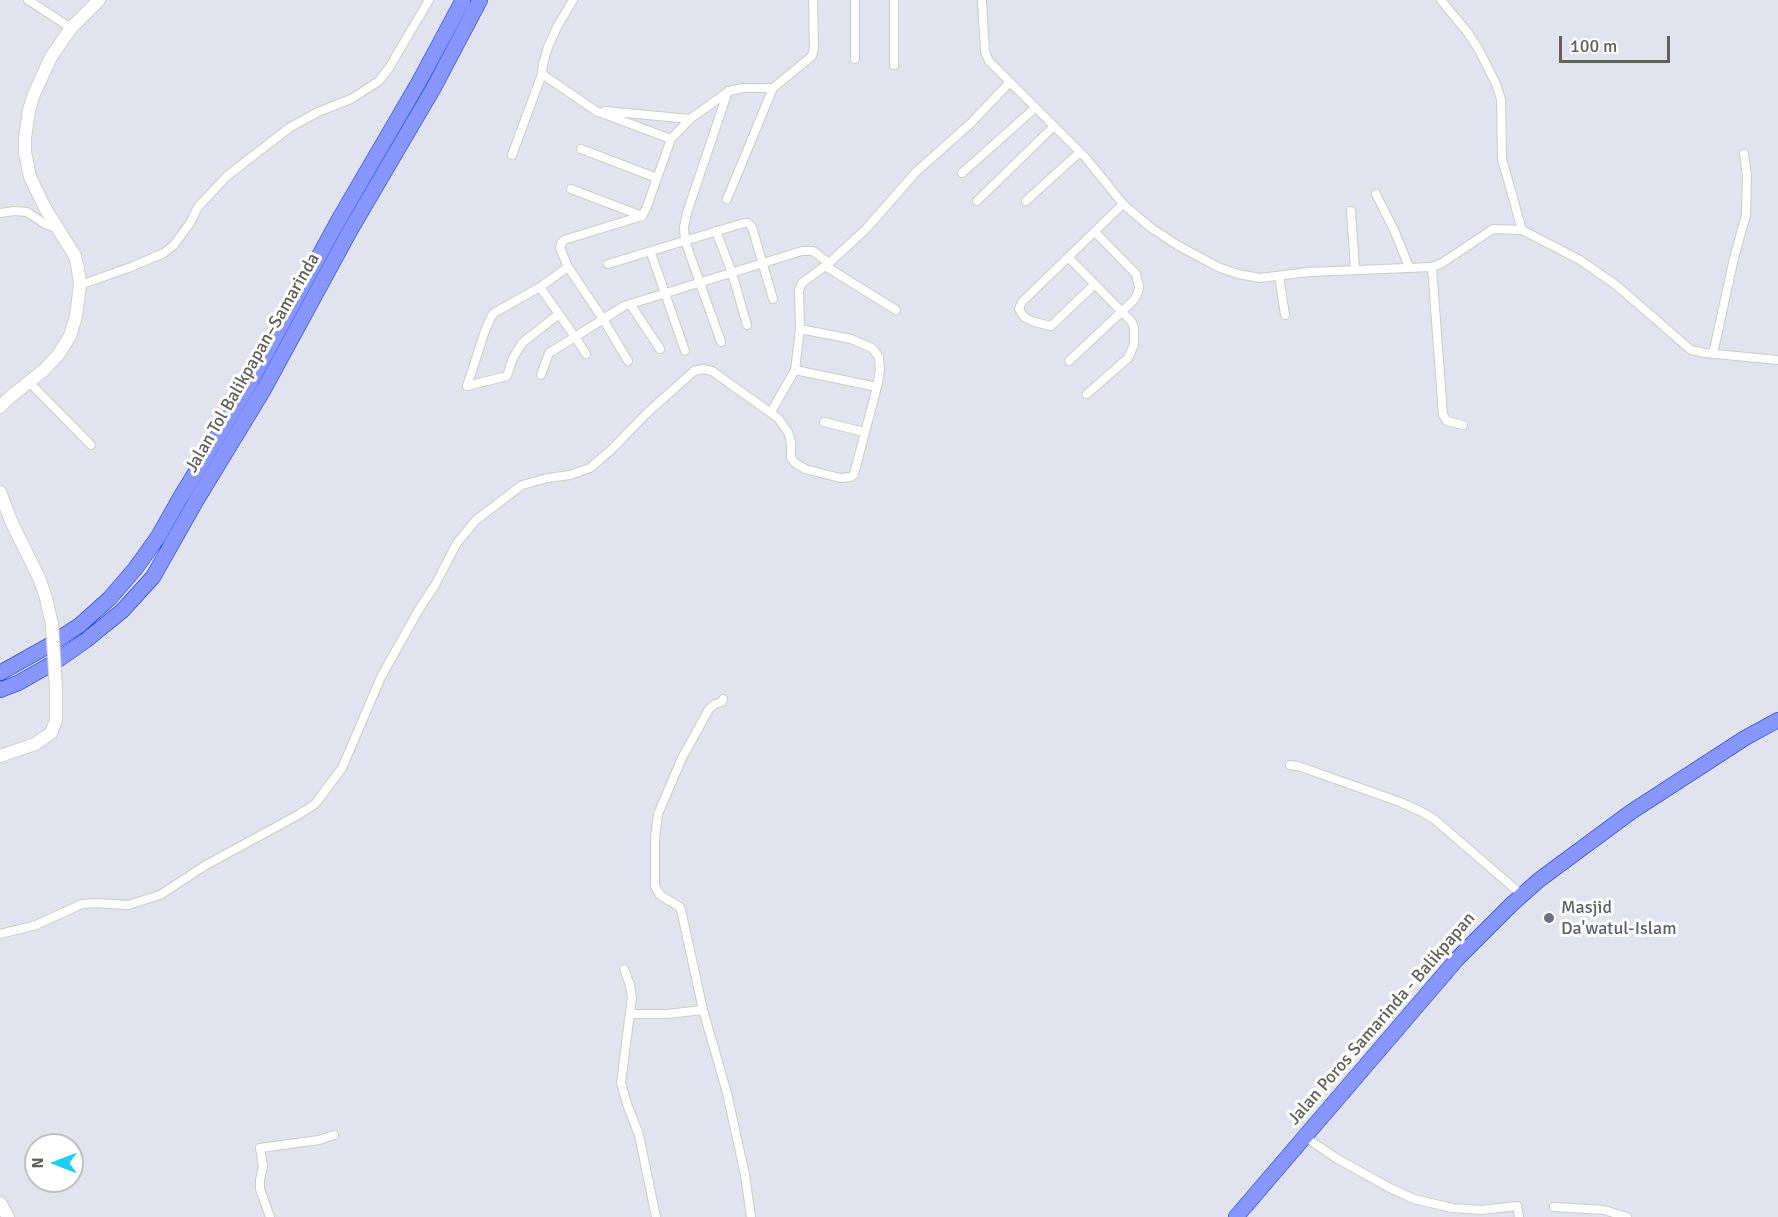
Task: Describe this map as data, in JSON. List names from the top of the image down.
{
  "streets": {
    "highway": ["Jalan Tol Balikpapan–Samarinda", "Jalan Poros Samarinda - Balikpapan"]
  },
  "places": ["Masjid Da'watul-Islam"],
  "scale_bar": "100 m",
  "north": "left"
}
